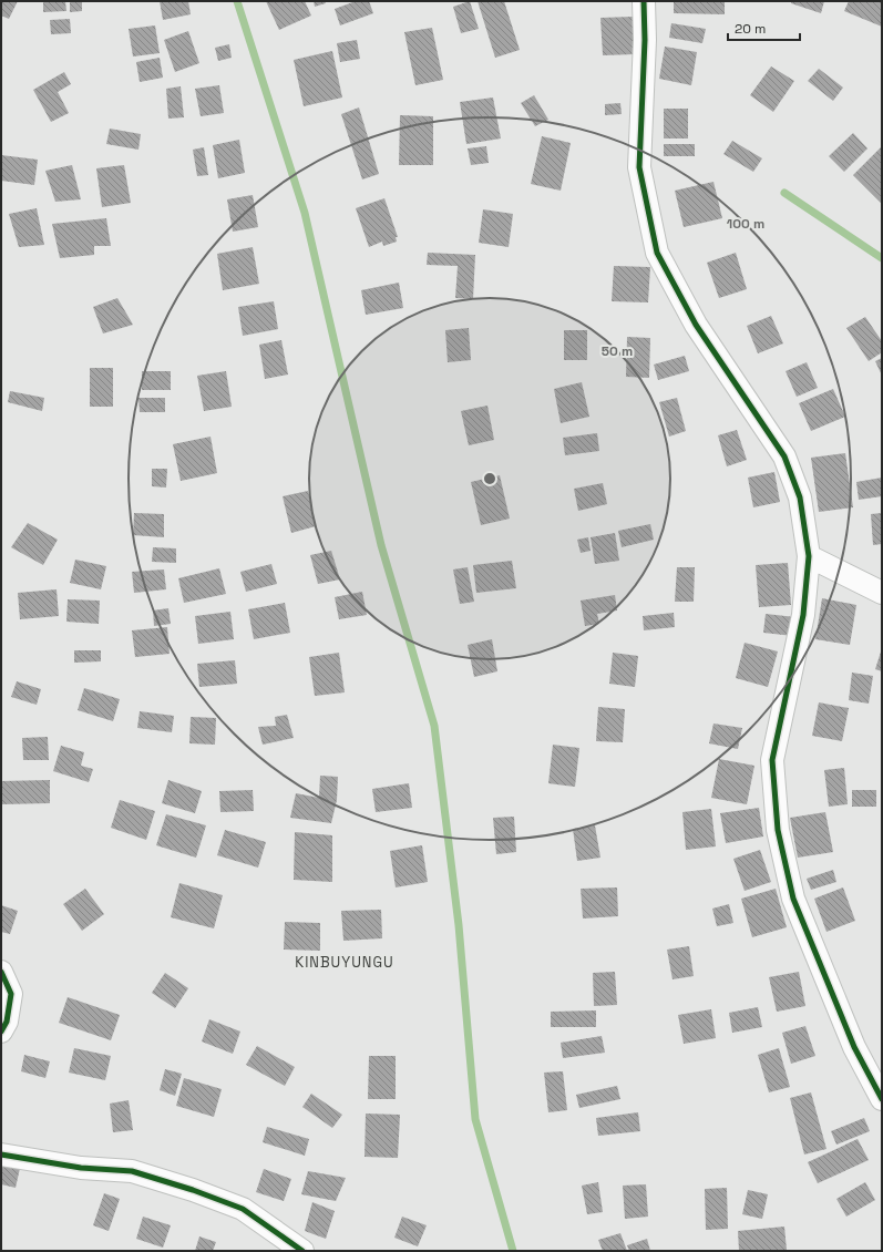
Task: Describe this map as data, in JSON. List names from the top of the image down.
{
  "districts": ["KINBUYUNGU"],
  "scale_bar": "20 m",
  "rings": ["100 m", "50 m"]
}
